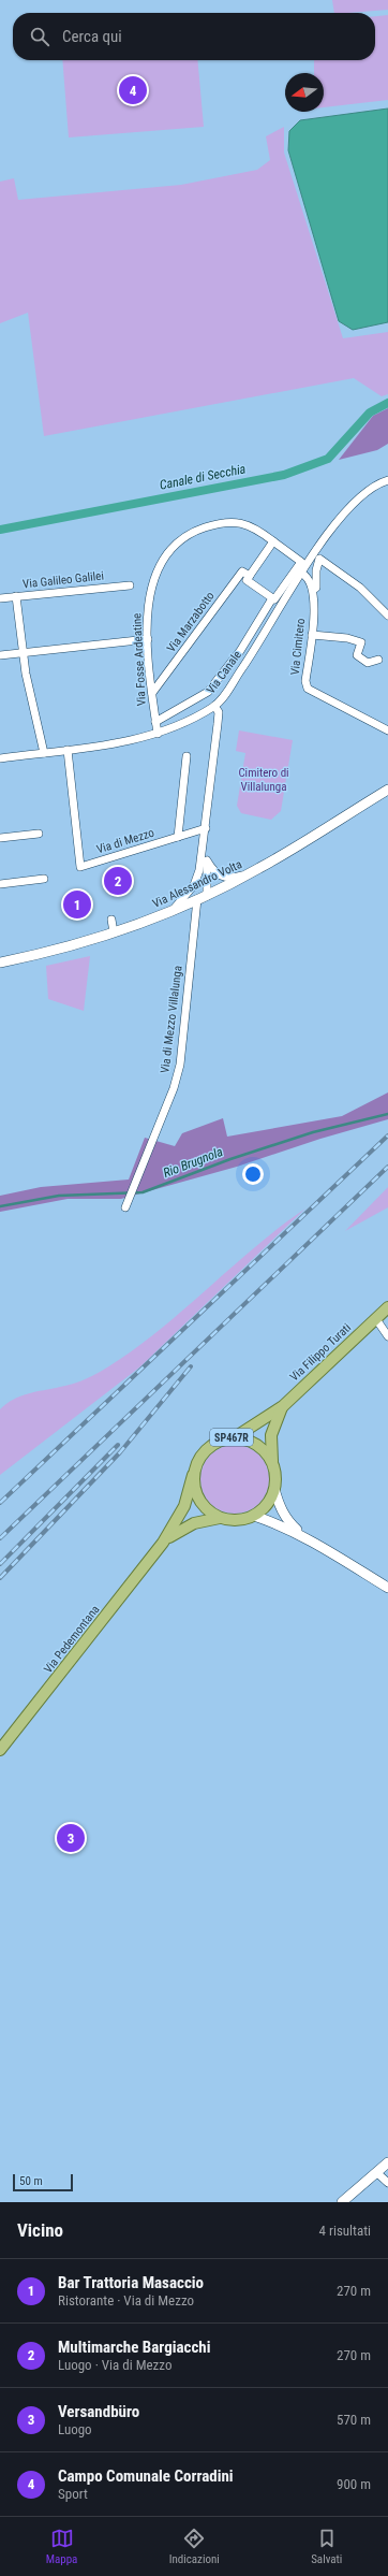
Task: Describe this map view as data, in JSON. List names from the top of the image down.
{
  "streets": {
    "main road": [
      "Via Alessandro Volta",
      "Via Filippo Turati",
      "SP467R",
      "Via Pedemontana"
    ],
    "street": [
      "Via Galileo Galilei",
      "Via Marzabotto",
      "Via Cimitero",
      "Via Fosse Ardeatine",
      "Via Canale",
      "Via di Mezzo",
      "Via di Mezzo Villalunga"
    ]
  },
  "crossings": [
    ["Via Marzabotto", "Via Fosse Ardeatine"],
    ["Via Fosse Ardeatine", "Via Canale"],
    ["Via Canale", "Via di Mezzo"],
    ["Via Alessandro Volta", "Via di Mezzo Villalunga"],
    ["Via Filippo Turati", "SP467R"]
  ],
  "water": ["Canale di Secchia", "Rio Brugnola"],
  "parks": ["Cimitero di Villalunga"],
  "scale_bar": "50 m",
  "north": "left",
  "page": {
    "search": "Cerca qui",
    "pins": [
      "4",
      "2",
      "1",
      "3"
    ],
    "scale": "50 m",
    "heading": ["Vicino", "4 risultati"],
    "list": [
      {
        "mark": "1",
        "name": "Bar Trattoria Masaccio",
        "note": "Ristorante · Via di Mezzo",
        "value": "270 m"
      },
      {
        "mark": "2",
        "name": "Multimarche Bargiacchi",
        "note": "Luogo · Via di Mezzo",
        "value": "270 m"
      },
      {
        "mark": "3",
        "name": "Versandbüro",
        "note": "Luogo",
        "value": "570 m"
      },
      {
        "mark": "4",
        "name": "Campo Comunale Corradini",
        "note": "Sport",
        "value": "900 m"
      }
    ],
    "nav": ["Mappa", "Indicazioni", "Salvati"]
  }
}
